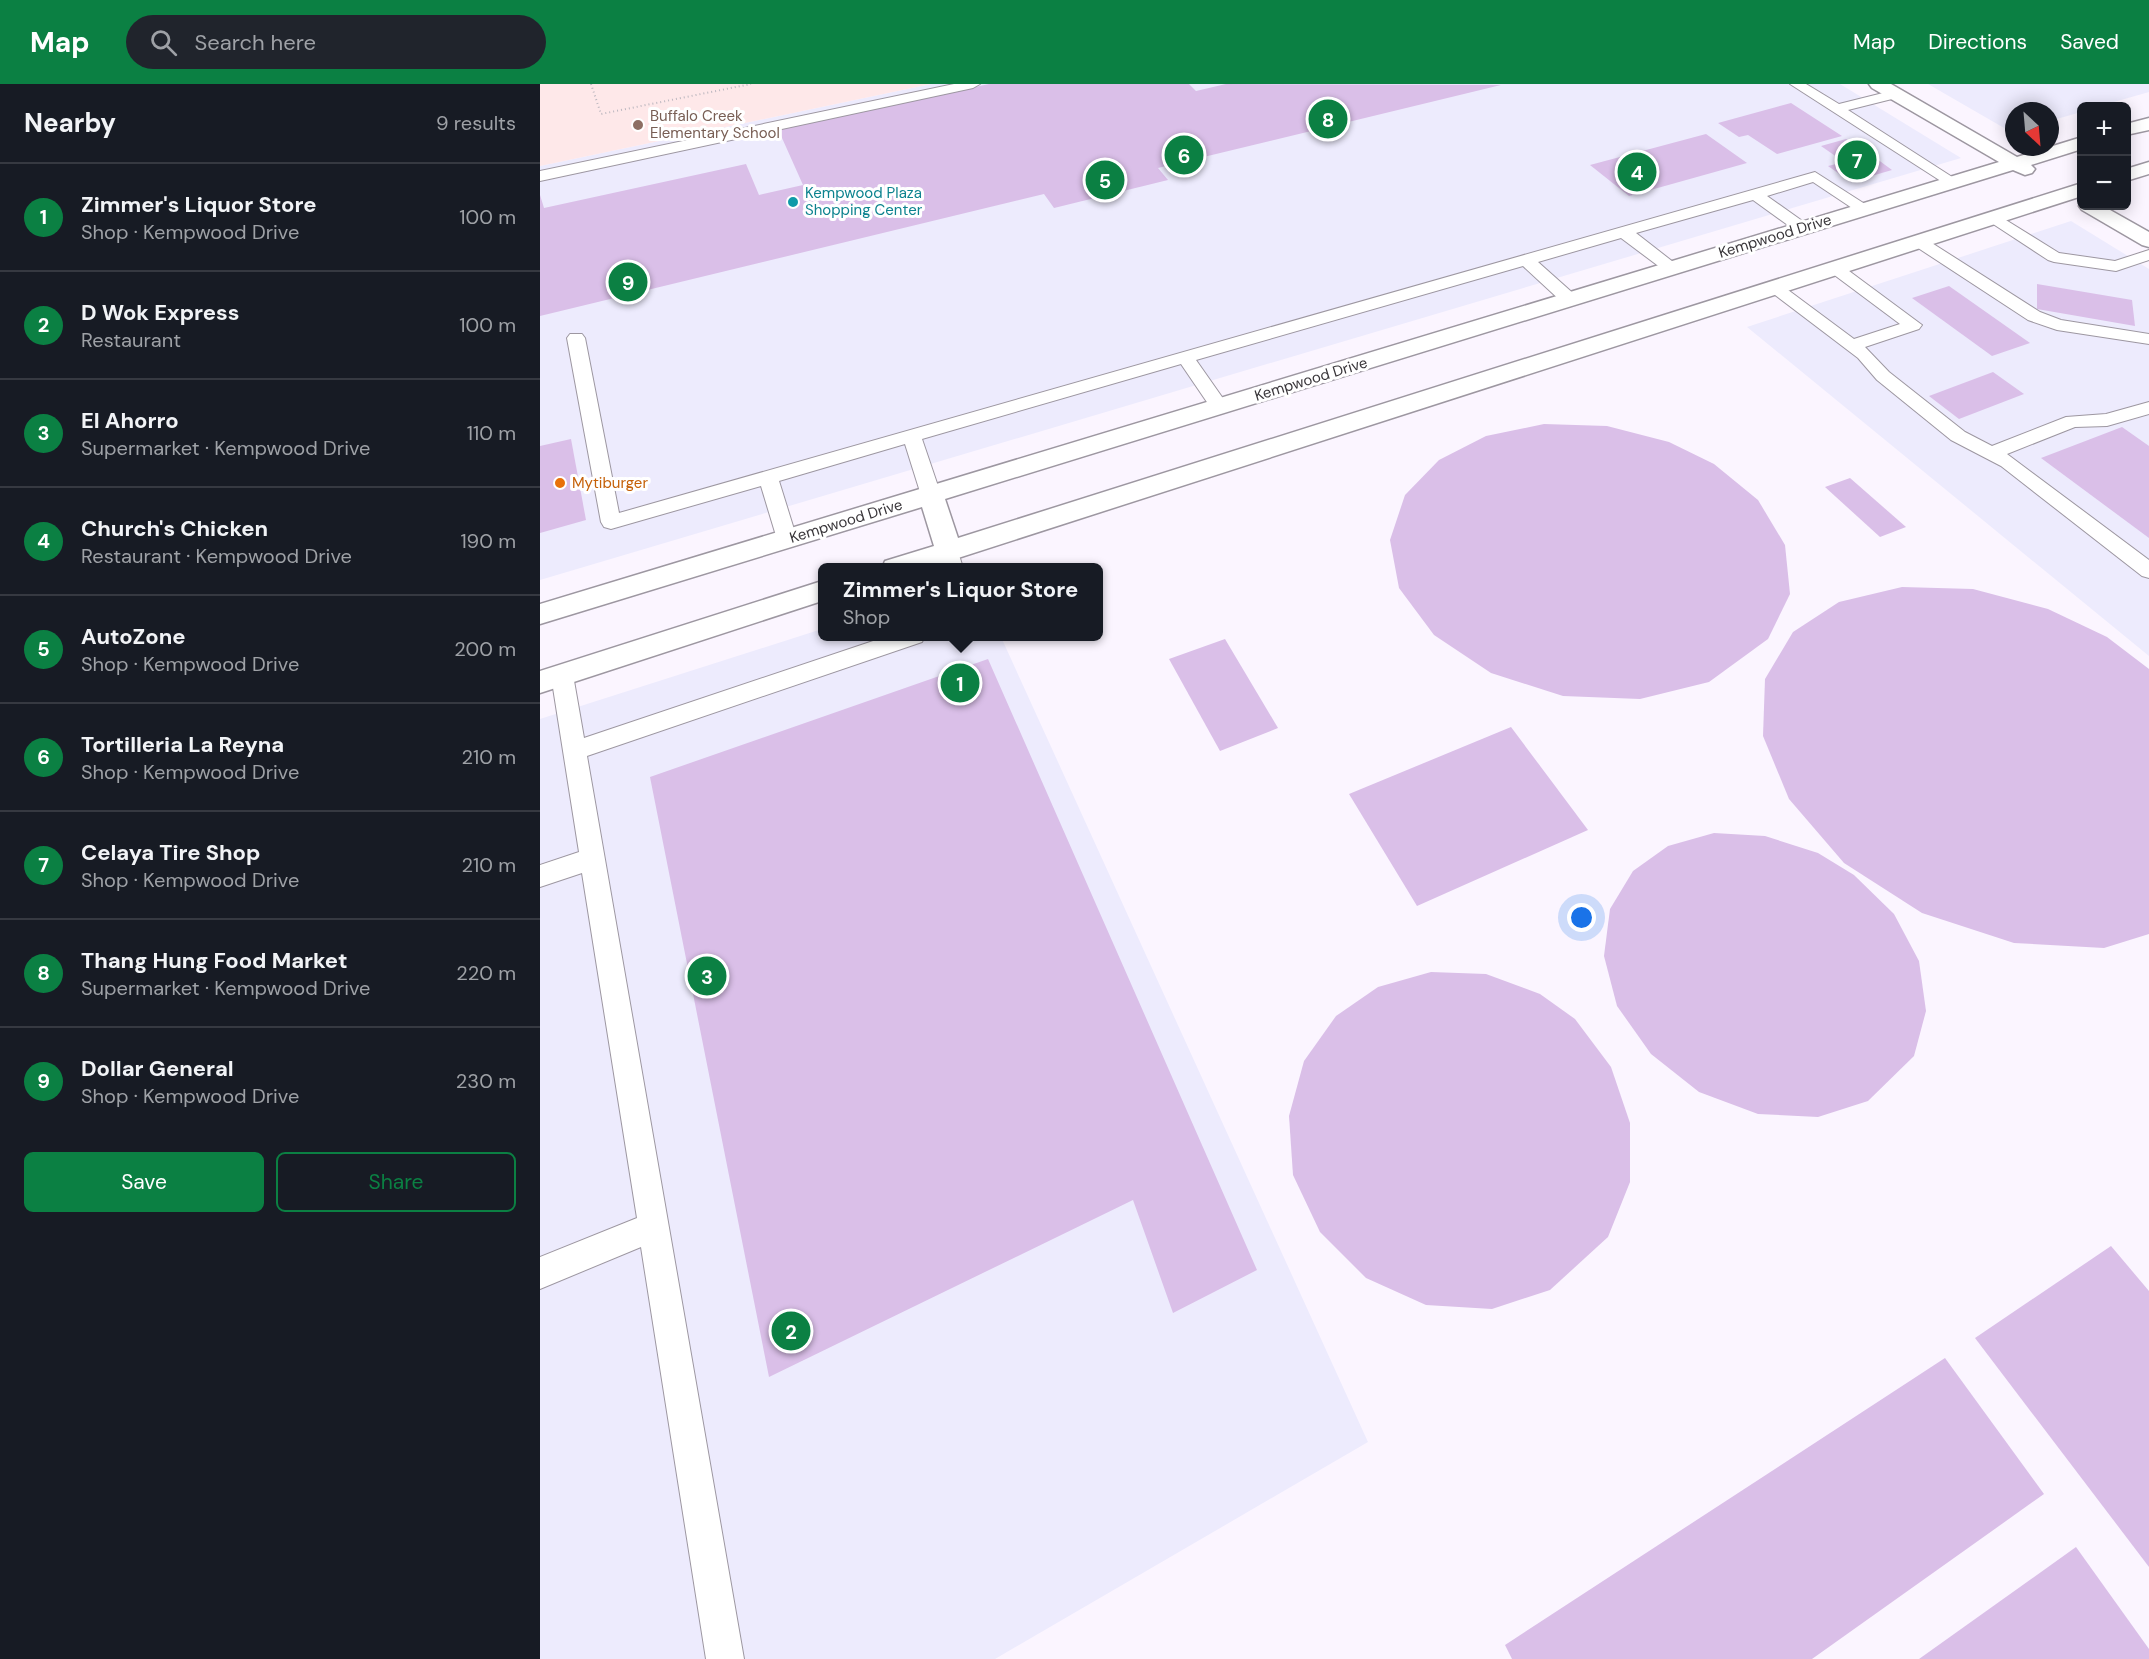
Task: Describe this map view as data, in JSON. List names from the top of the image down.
{
  "streets": {
    "main road": ["Kempwood Drive"]
  },
  "places": ["Buffalo Creek Elementary School", "Kempwood Plaza Shopping Center", "Mytiburger"],
  "north": "bottom right",
  "page": {
    "header": "Map",
    "search": "Search here",
    "nav": ["Map", "Directions", "Saved"],
    "heading": ["Nearby", "9 results"],
    "pins": [
      "8",
      "6",
      "7",
      "4",
      "5",
      "9",
      "1",
      "3",
      "2"
    ],
    "map_buttons": ["+", "−"],
    "list": [
      {
        "mark": "1",
        "name": "Zimmer's Liquor Store",
        "note": "Shop · Kempwood Drive",
        "value": "100 m"
      },
      {
        "mark": "2",
        "name": "D Wok Express",
        "note": "Restaurant",
        "value": "100 m"
      },
      {
        "mark": "3",
        "name": "El Ahorro",
        "note": "Supermarket · Kempwood Drive",
        "value": "110 m"
      },
      {
        "mark": "4",
        "name": "Church's Chicken",
        "note": "Restaurant · Kempwood Drive",
        "value": "190 m"
      },
      {
        "mark": "5",
        "name": "AutoZone",
        "note": "Shop · Kempwood Drive",
        "value": "200 m"
      },
      {
        "mark": "6",
        "name": "Tortilleria La Reyna",
        "note": "Shop · Kempwood Drive",
        "value": "210 m"
      },
      {
        "mark": "7",
        "name": "Celaya Tire Shop",
        "note": "Shop · Kempwood Drive",
        "value": "210 m"
      },
      {
        "mark": "8",
        "name": "Thang Hung Food Market",
        "note": "Supermarket · Kempwood Drive",
        "value": "220 m"
      },
      {
        "mark": "9",
        "name": "Dollar General",
        "note": "Shop · Kempwood Drive",
        "value": "230 m"
      }
    ],
    "popup": ["Zimmer's Liquor Store", "Shop"],
    "buttons": ["Save", "Share"]
  }
}
